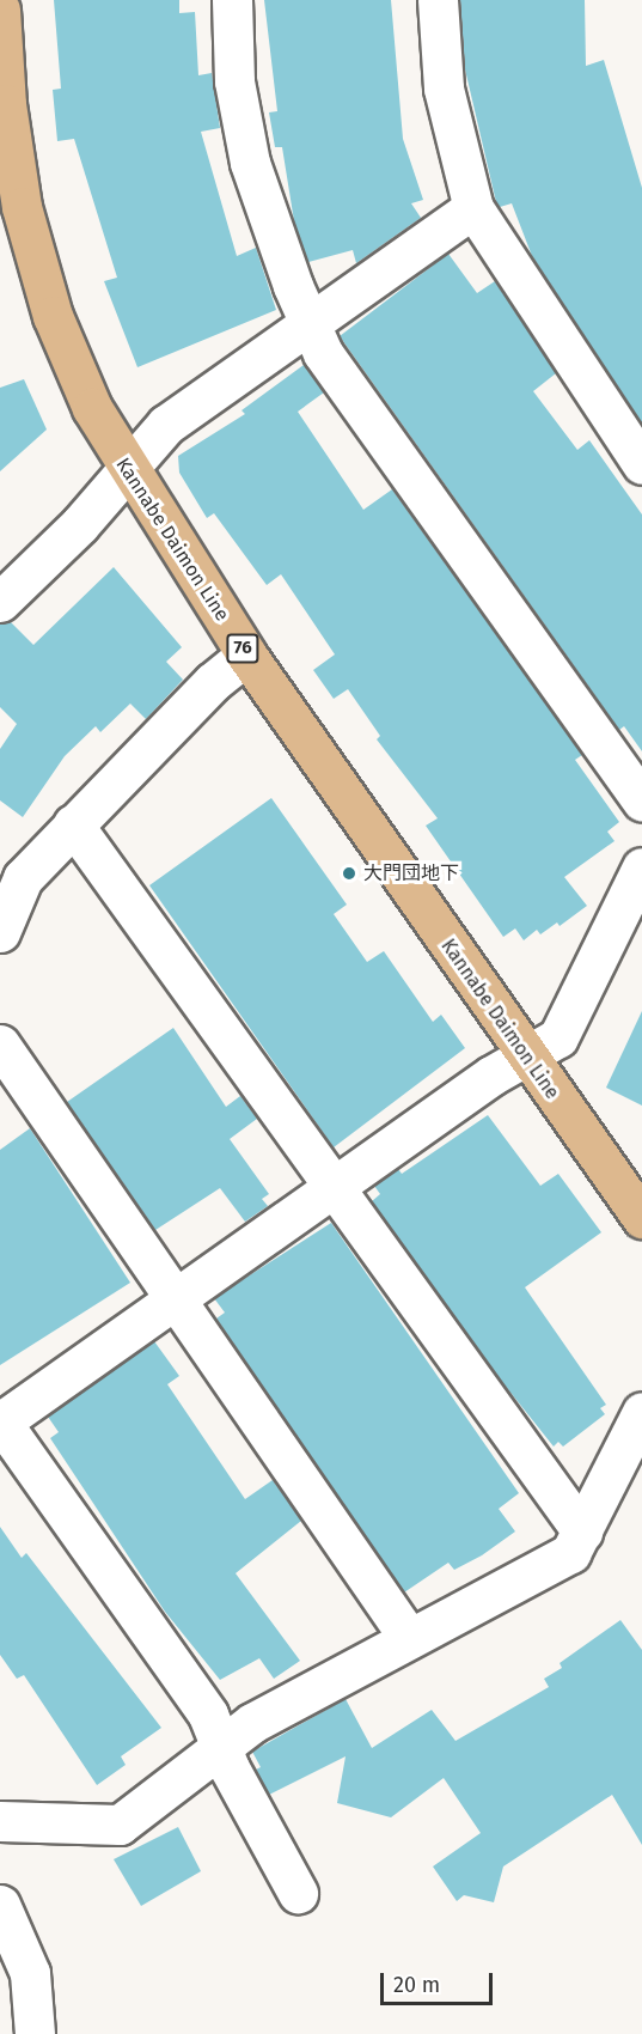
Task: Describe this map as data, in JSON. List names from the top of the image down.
{
  "streets": {
    "main road": ["Kannabe Daimon Line", "76"]
  },
  "places": ["大門団地下"],
  "scale_bar": "20 m"
}
